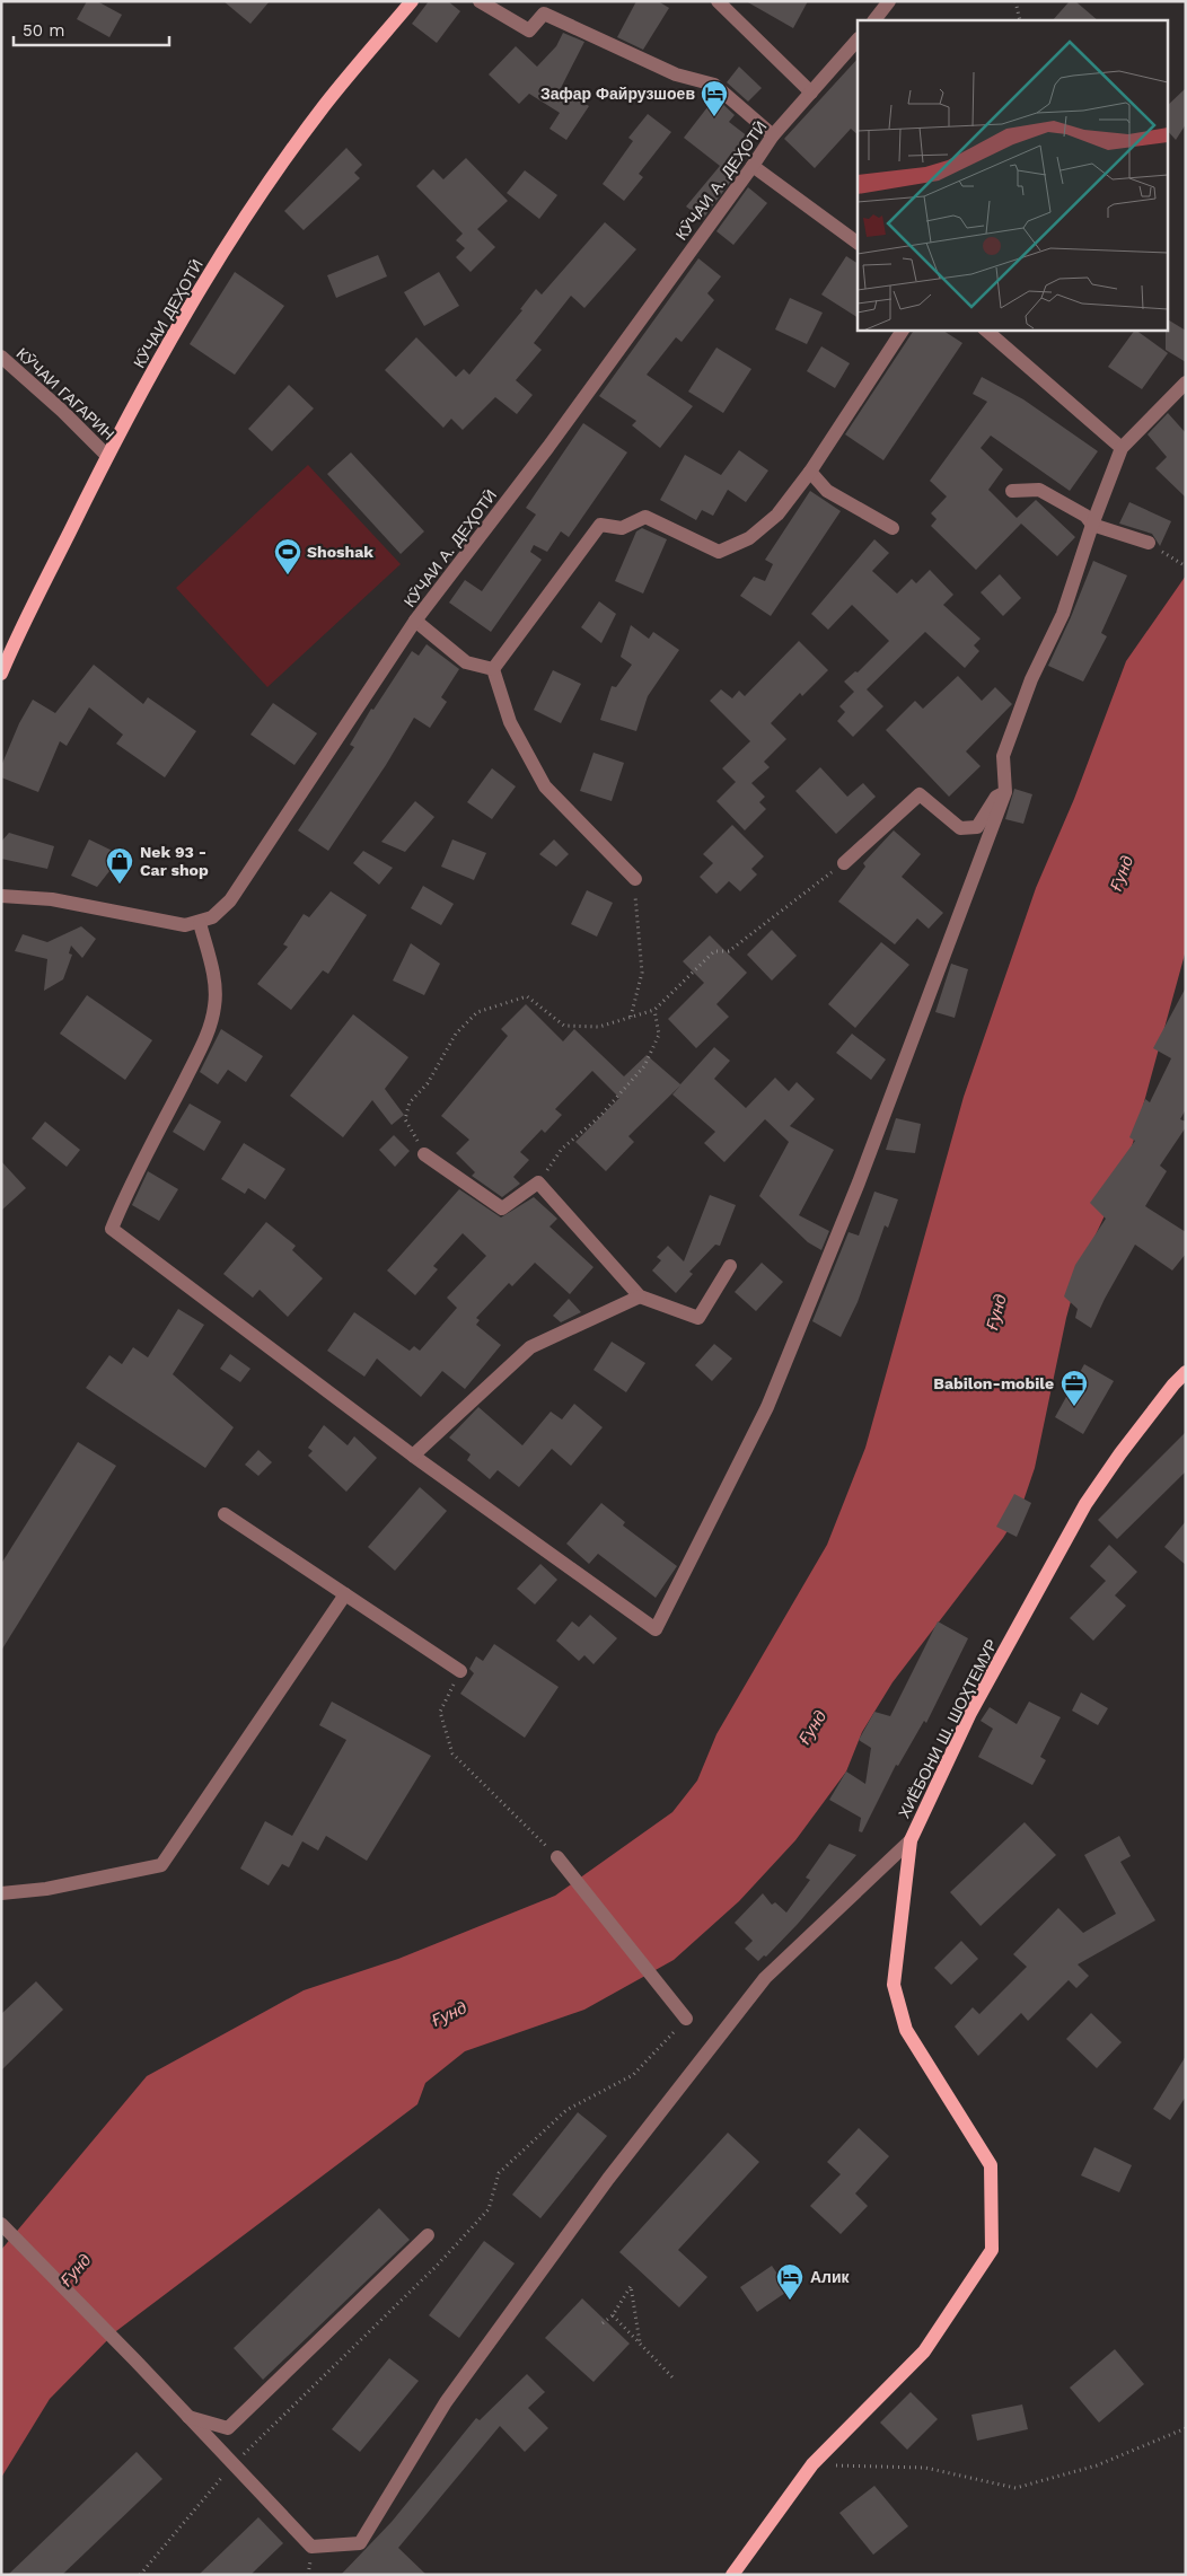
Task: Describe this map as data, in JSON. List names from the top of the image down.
{
  "streets": {
    "main road": ["КӮЧАИ ДЕҲОТӢ", "ХИЁБОНИ Ш. ШОҲТЕМУР"],
    "street": ["КӮЧАИ А. ДЕҲОТӢ", "КӮЧАИ ГАГАРИН"]
  },
  "crossings": [
    ["КӮЧАИ ДЕҲОТӢ", "КӮЧАИ ГАГАРИН"]
  ],
  "water": ["Ғунд"],
  "places": {
    "hotel": ["Зафар Файрузшоев", "Алик"],
    "sports": ["Shoshak"],
    "shop": ["Nek 93 - Car shop"],
    "office": ["Babilon-mobile"]
  },
  "scale_bar": "50 m"
}
